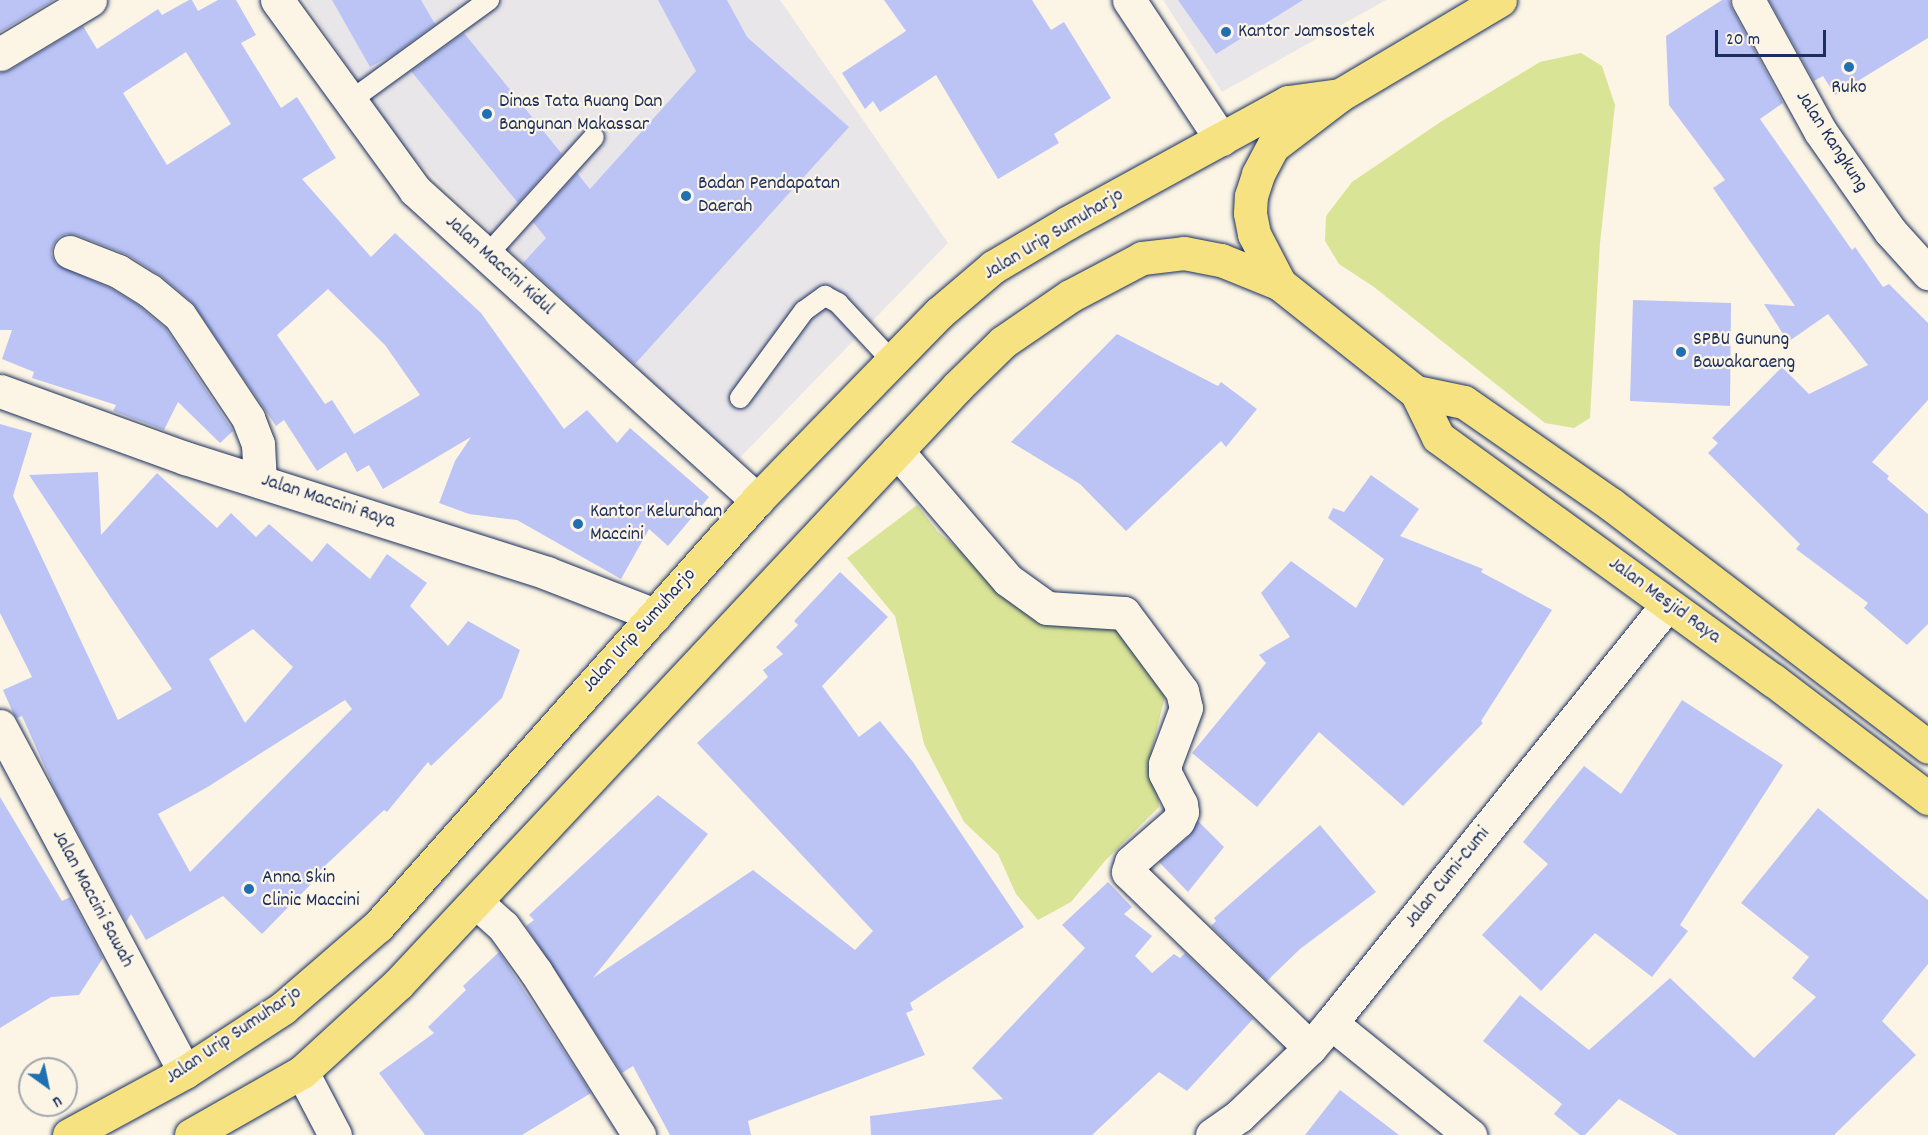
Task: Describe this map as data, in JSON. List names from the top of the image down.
{
  "streets": {
    "highway": ["Jalan Urip Sumuharjo", "Jalan Mesjid Raya"],
    "street": [
      "Jalan Kangkung",
      "Jalan Maccini Kidul",
      "Jalan Maccini Raya",
      "Jalan Cumi-Cumi",
      "Jalan Maccini Sawah"
    ]
  },
  "crossings": [
    ["Jalan Urip Sumuharjo", "Jalan Maccini Kidul"],
    ["Jalan Urip Sumuharjo", "Jalan Maccini Raya"],
    ["Jalan Urip Sumuharjo", "Jalan Maccini Sawah"],
    ["Jalan Mesjid Raya", "Jalan Cumi-Cumi"]
  ],
  "places": [
    "Kantor Jamsostek",
    "Ruko",
    "Dinas Tata Ruang Dan Bangunan Makassar",
    "Badan Pendapatan Daerah",
    "SPBU Gunung Bawakaraeng",
    "Kantor Kelurahan Maccini",
    "Anna Skin Clinic Maccini"
  ],
  "scale_bar": "20 m",
  "north": "bottom right"
}
